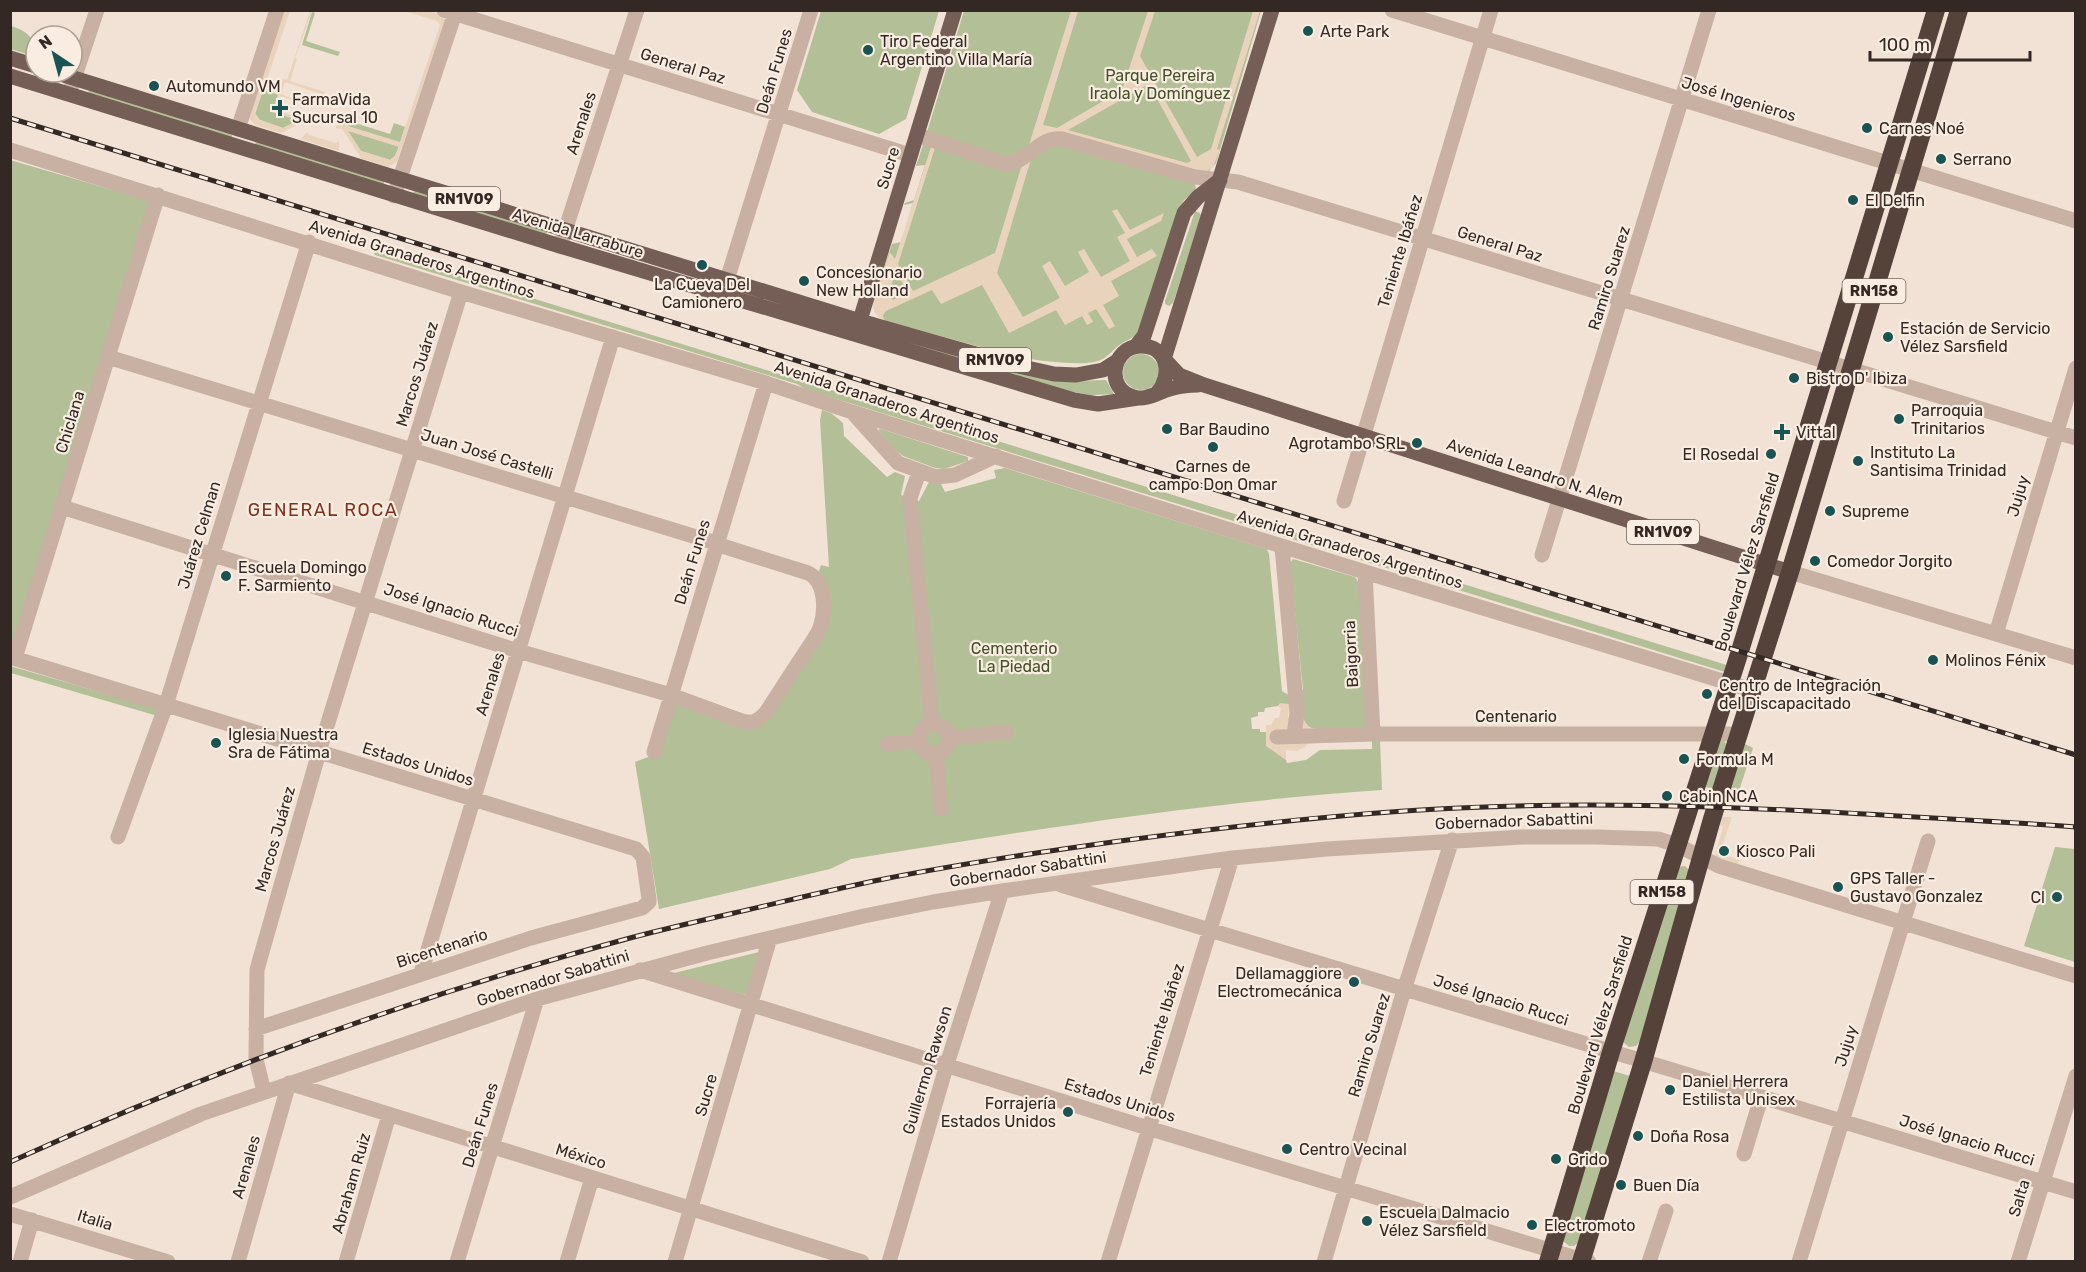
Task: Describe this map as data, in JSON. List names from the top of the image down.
{
  "streets": {
    "highway": ["RN158", "Boulevard Vélez Sarsfield"],
    "main road": [
      "Sucre",
      "RN1V09",
      "Avenida Larrabure",
      "Avenida Leandro N. Alem"
    ],
    "street": [
      "General Paz",
      "Deán Funes",
      "José Ingenieros",
      "Arenales",
      "Teniente Ibáñez",
      "Avenida Granaderos Argentinos",
      "Ramiro Suarez",
      "Marcos Juárez",
      "Chiclana",
      "Juan José Castelli",
      "Jujuy",
      "Juárez Celman",
      "José Ignacio Rucci",
      "Baigorria",
      "Centenario",
      "Estados Unidos",
      "Gobernador Sabattini",
      "Bicentenario",
      "Guillermo Rawson",
      "México",
      "Abraham Ruiz",
      "Salta",
      "Italia"
    ]
  },
  "crossings": [
    ["General Paz", "Deán Funes"],
    ["General Paz", "Arenales"],
    ["General Paz", "Sucre"],
    ["General Paz", "Teniente Ibáñez"],
    ["General Paz", "Ramiro Suarez"],
    ["General Paz", "RN158"],
    ["General Paz", "Jujuy"],
    ["General Paz", "Boulevard Vélez Sarsfield"],
    ["Deán Funes", "Avenida Larrabure"],
    ["Deán Funes", "Avenida Granaderos Argentinos"],
    ["Deán Funes", "Juan José Castelli"],
    ["Deán Funes", "José Ignacio Rucci"],
    ["Deán Funes", "Gobernador Sabattini"],
    ["Deán Funes", "México"],
    ["José Ingenieros", "Teniente Ibáñez"],
    ["José Ingenieros", "Ramiro Suarez"],
    ["José Ingenieros", "RN158"],
    ["José Ingenieros", "Boulevard Vélez Sarsfield"],
    ["Arenales", "Avenida Larrabure"],
    ["Arenales", "Avenida Granaderos Argentinos"],
    ["Arenales", "Juan José Castelli"],
    ["Arenales", "José Ignacio Rucci"],
    ["Arenales", "Estados Unidos"],
    ["Arenales", "Gobernador Sabattini"],
    ["Arenales", "Bicentenario"],
    ["Arenales", "México"],
    ["Sucre", "Avenida Larrabure"],
    ["Sucre", "Estados Unidos"],
    ["Sucre", "Gobernador Sabattini"],
    ["Sucre", "México"],
    ["RN1V09", "Avenida Larrabure"],
    ["RN1V09", "Avenida Leandro N. Alem"],
    ["Avenida Larrabure", "Avenida Leandro N. Alem"],
    ["Teniente Ibáñez", "Avenida Leandro N. Alem"],
    ["Teniente Ibáñez", "José Ignacio Rucci"],
    ["Teniente Ibáñez", "Estados Unidos"],
    ["Teniente Ibáñez", "Gobernador Sabattini"],
    ["Avenida Granaderos Argentinos", "RN158"],
    ["Avenida Granaderos Argentinos", "Marcos Juárez"],
    ["Avenida Granaderos Argentinos", "Chiclana"],
    ["Avenida Granaderos Argentinos", "Juárez Celman"],
    ["Avenida Granaderos Argentinos", "Boulevard Vélez Sarsfield"],
    ["Avenida Granaderos Argentinos", "Baigorria"],
    ["Ramiro Suarez", "Avenida Leandro N. Alem"],
    ["Ramiro Suarez", "José Ignacio Rucci"],
    ["Ramiro Suarez", "Estados Unidos"],
    ["Ramiro Suarez", "Gobernador Sabattini"],
    ["RN158", "Avenida Leandro N. Alem"],
    ["RN158", "José Ignacio Rucci"],
    ["RN158", "Centenario"],
    ["RN158", "Estados Unidos"],
    ["RN158", "Gobernador Sabattini"],
    ["Marcos Juárez", "Juan José Castelli"],
    ["Marcos Juárez", "José Ignacio Rucci"],
    ["Marcos Juárez", "Estados Unidos"],
    ["Marcos Juárez", "Gobernador Sabattini"],
    ["Marcos Juárez", "Bicentenario"],
    ["Chiclana", "Juan José Castelli"],
    ["Chiclana", "José Ignacio Rucci"],
    ["Chiclana", "Estados Unidos"],
    ["Juan José Castelli", "Juárez Celman"],
    ["Juan José Castelli", "José Ignacio Rucci"],
    ["Avenida Leandro N. Alem", "Jujuy"],
    ["Avenida Leandro N. Alem", "Boulevard Vélez Sarsfield"],
    ["Jujuy", "José Ignacio Rucci"],
    ["Jujuy", "Gobernador Sabattini"],
    ["Juárez Celman", "José Ignacio Rucci"],
    ["Juárez Celman", "Estados Unidos"],
    ["Boulevard Vélez Sarsfield", "José Ignacio Rucci"],
    ["Boulevard Vélez Sarsfield", "Centenario"],
    ["Boulevard Vélez Sarsfield", "Estados Unidos"],
    ["Boulevard Vélez Sarsfield", "Gobernador Sabattini"],
    ["José Ignacio Rucci", "Gobernador Sabattini"],
    ["José Ignacio Rucci", "Salta"],
    ["Baigorria", "Centenario"],
    ["Estados Unidos", "Gobernador Sabattini"],
    ["Estados Unidos", "Bicentenario"],
    ["Estados Unidos", "Guillermo Rawson"],
    ["Gobernador Sabattini", "Guillermo Rawson"],
    ["Gobernador Sabattini", "México"],
    ["México", "Abraham Ruiz"]
  ],
  "districts": ["GENERAL ROCA"],
  "parks": ["Parque Pereira Iraola y Domínguez", "Cementerio La Piedad"],
  "places": {
    "other": [
      "Arte Park",
      "Tiro Federal Argentino Villa María",
      "Automundo VM",
      "Carnes Noé",
      "Serrano",
      "El Delfin",
      "La Cueva Del Camionero",
      "Concesionario New Holland",
      "Estación de Servicio Vélez Sarsfield",
      "Bistro D' Ibiza",
      "Parroquia Trinitarios",
      "Bar Baudino",
      "Agrotambo SRL",
      "Carnes de campo Don Omar",
      "El Rosedal",
      "Instituto La Santisima Trinidad",
      "Supreme",
      "Comedor Jorgito",
      "Escuela Domingo F. Sarmiento",
      "Molinos Fénix",
      "Centro de Integración del Discapacitado",
      "Iglesia Nuestra Sra de Fátima",
      "Formula M",
      "Cabin NCA",
      "Kiosco Pali",
      "GPS Taller - Gustavo Gonzalez",
      "Cl",
      "Dellamaggiore Electromecánica",
      "Daniel Herrera Estilista Unisex",
      "Forrajería Estados Unidos",
      "Doña Rosa",
      "Centro Vecinal",
      "Grido",
      "Buen Día",
      "Escuela Dalmacio Vélez Sarsfield",
      "Electromoto"
    ],
    "health": ["FarmaVida Sucursal 10", "Vittal"]
  },
  "scale_bar": "100 m",
  "north": "top left"
}
